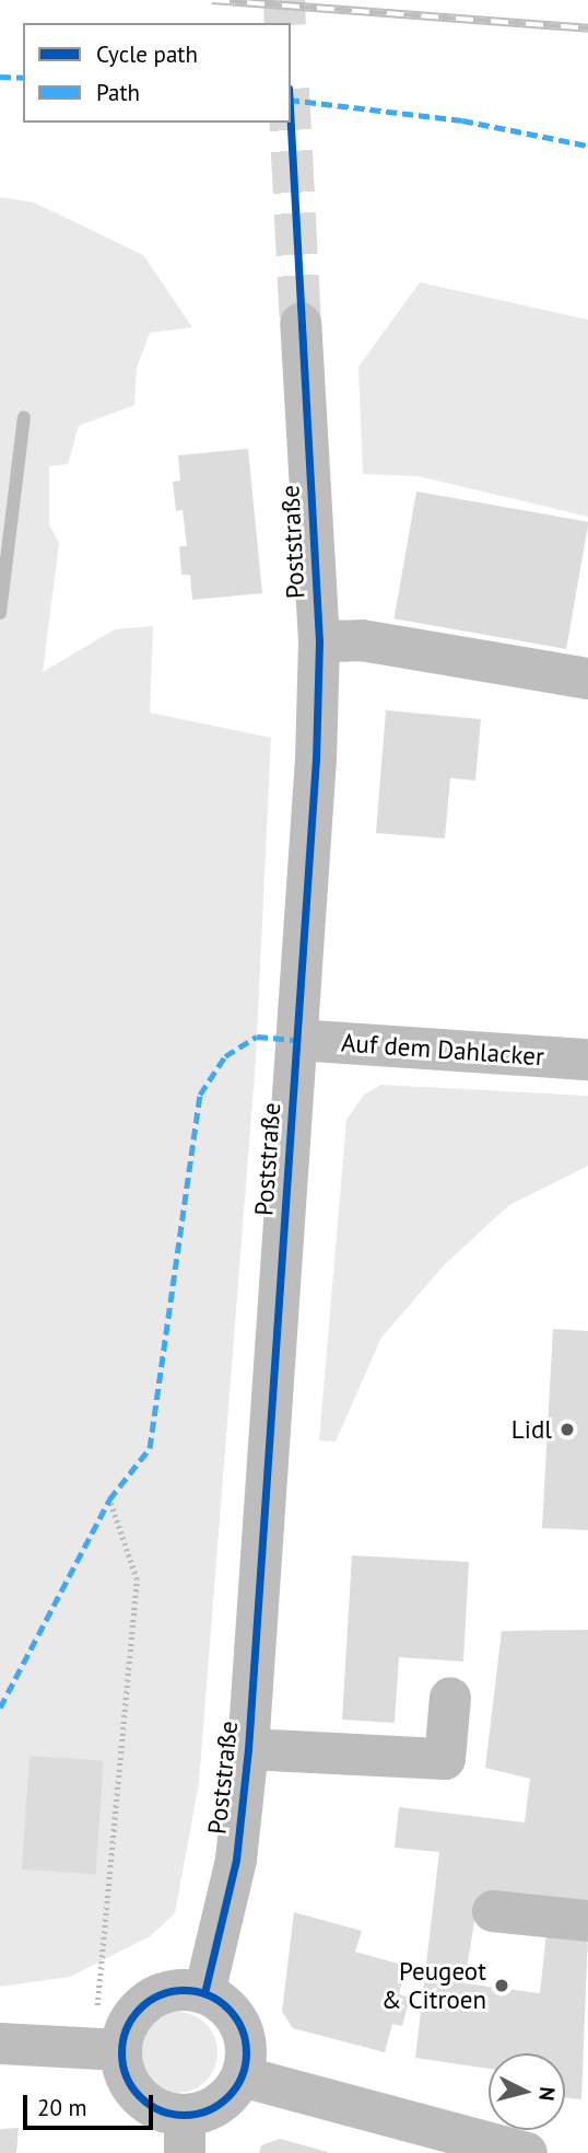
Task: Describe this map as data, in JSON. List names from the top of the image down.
{
  "streets": {
    "street": ["Poststraße", "Auf dem Dahlacker"]
  },
  "crossings": [
    ["Poststraße", "Auf dem Dahlacker"]
  ],
  "places": ["Lidl", "Peugeot & Citroen"],
  "legend": ["Cycle path", "Path"],
  "scale_bar": "20 m",
  "north": "right"
}
